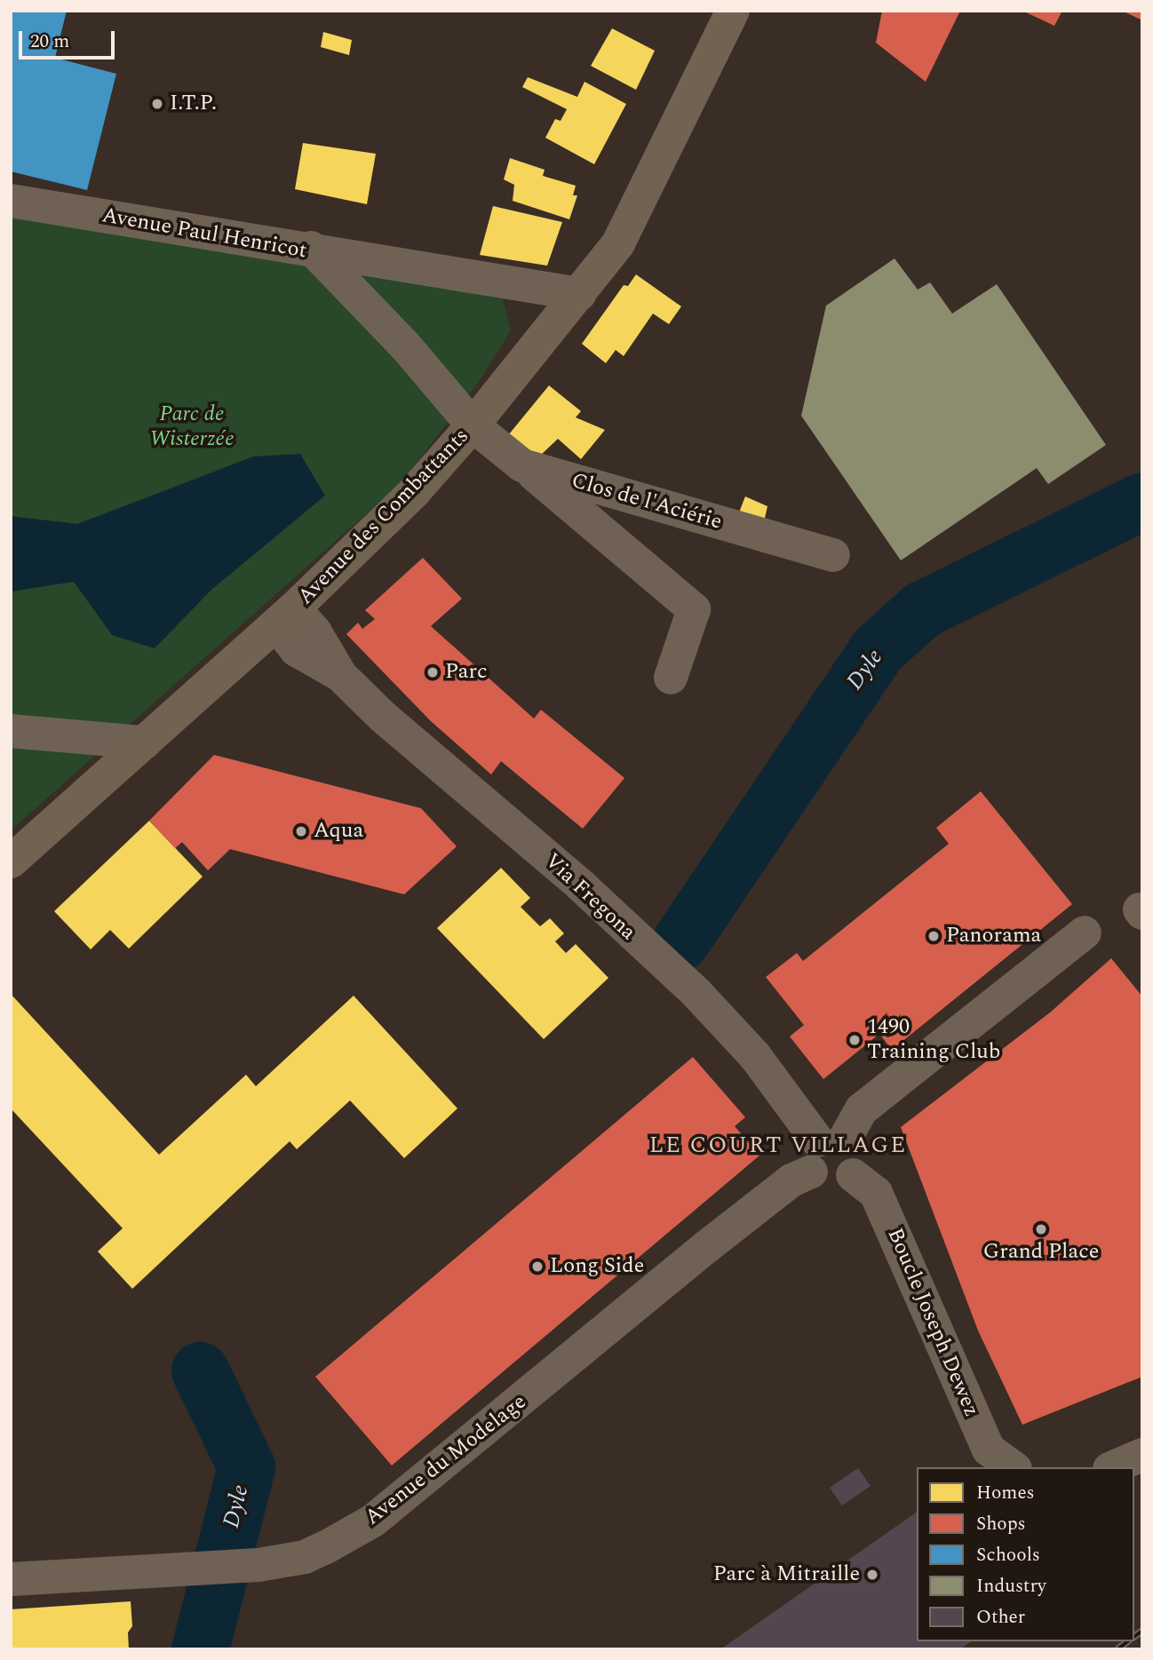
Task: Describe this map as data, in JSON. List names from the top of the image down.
{
  "streets": {
    "main road": ["Avenue des Combattants"],
    "street": [
      "Avenue Paul Henricot",
      "Clos de l'Aciérie",
      "Via Fregona",
      "Boucle Joseph Dewez",
      "Avenue du Modelage"
    ]
  },
  "crossings": [
    ["Avenue Paul Henricot", "Clos de l'Aciérie"],
    ["Avenue Paul Henricot", "Avenue des Combattants"],
    ["Clos de l'Aciérie", "Avenue des Combattants"],
    ["Avenue des Combattants", "Via Fregona"],
    ["Via Fregona", "Boucle Joseph Dewez"],
    ["Via Fregona", "Avenue du Modelage"],
    ["Boucle Joseph Dewez", "Avenue du Modelage"]
  ],
  "districts": ["LE COURT VILLAGE"],
  "water": ["Dyle"],
  "parks": ["Parc de Wisterzée"],
  "places": [
    "I.T.P.",
    "Parc",
    "Aqua",
    "Panorama",
    "1490 Training Club",
    "Grand Place",
    "Long Side",
    "Parc à Mitraille"
  ],
  "legend": [
    "Homes",
    "Shops",
    "Schools",
    "Industry",
    "Other"
  ],
  "scale_bar": "20 m"
}
